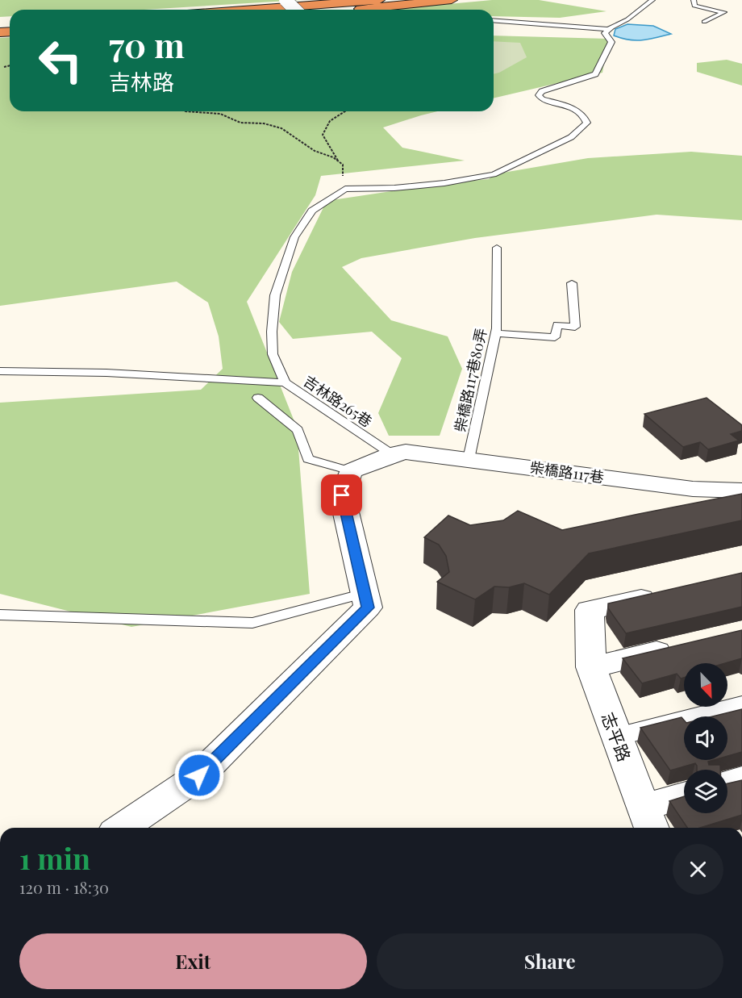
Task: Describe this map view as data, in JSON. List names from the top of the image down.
{
  "streets": {
    "street": ["柴橋路117巷", "志平路"],
    "lane": ["柴橋路117巷80弄", "吉林路265巷"]
  },
  "crossings": [
    ["柴橋路117巷80弄", "柴橋路117巷"],
    ["吉林路265巷", "柴橋路117巷"]
  ],
  "north": "bottom right",
  "page": {
    "turn": ["70 m", "吉林路"],
    "heading": ["1 min", "120 m · 18:30"],
    "buttons": ["Exit", "Share"]
  }
}
